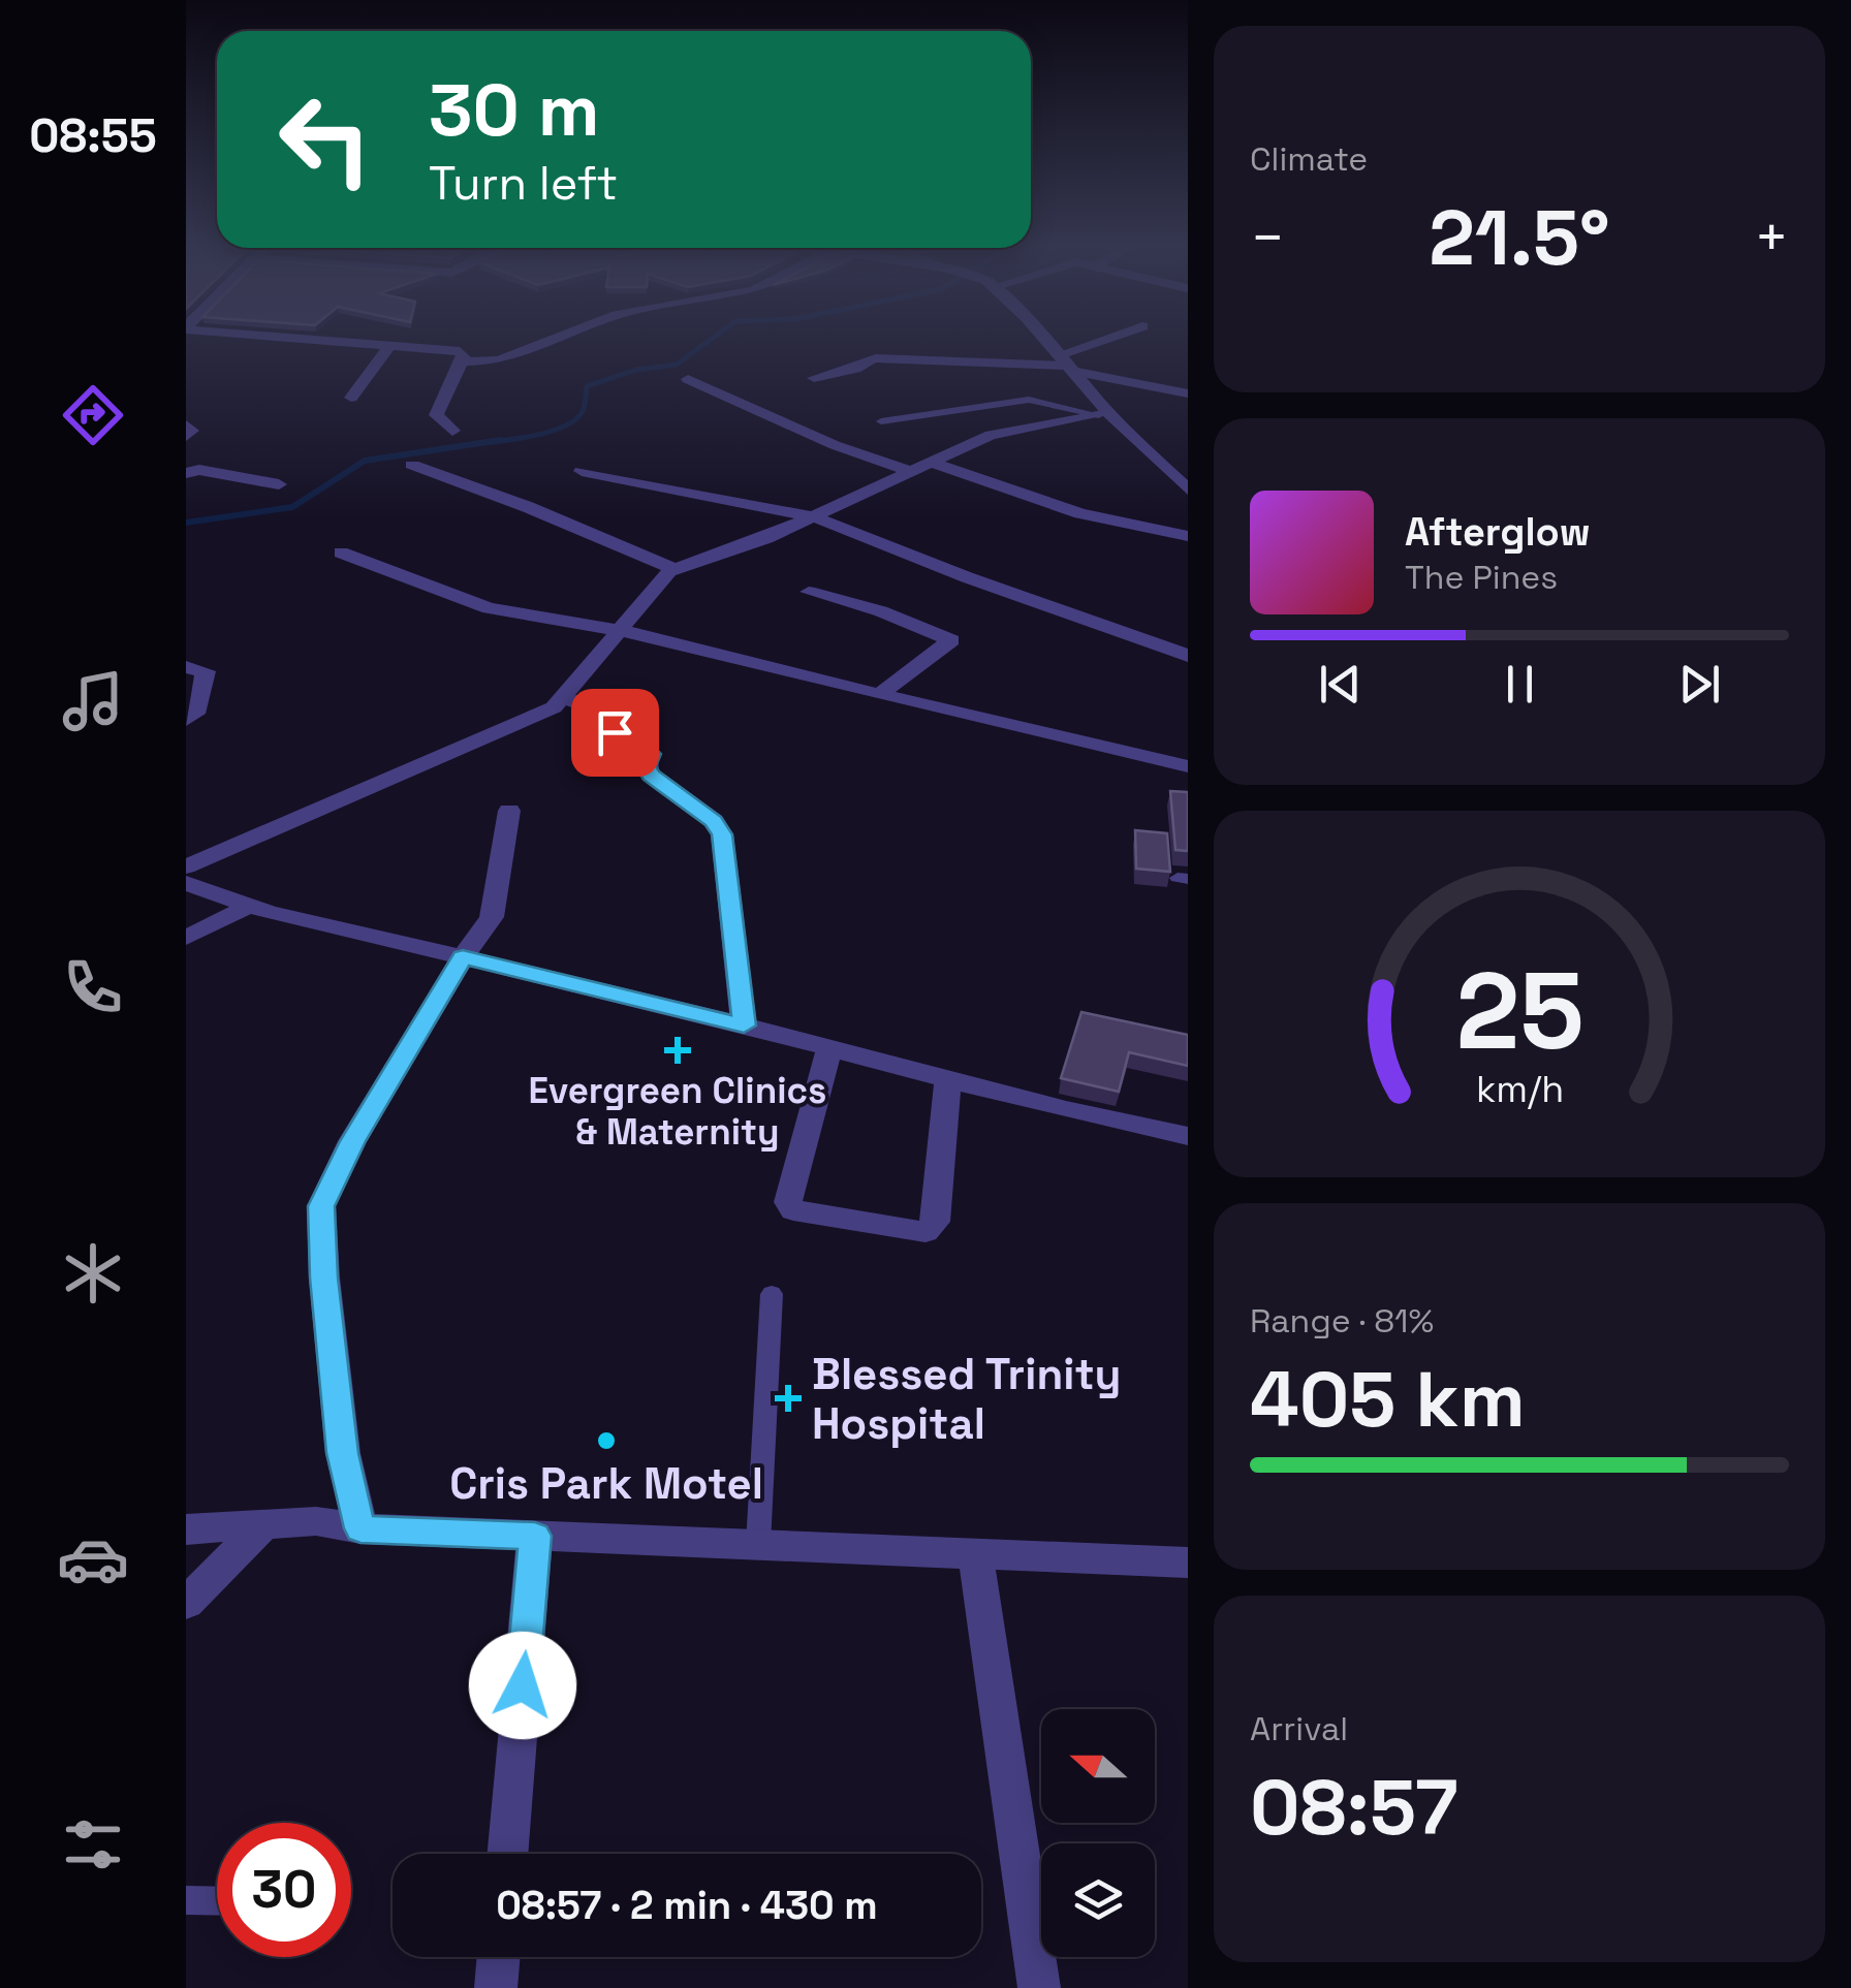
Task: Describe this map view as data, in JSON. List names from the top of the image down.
{
  "places": {
    "health": ["Evergreen Clinics & Maternity", "Blessed Trinity Hospital"],
    "other": ["Cris Park Motel"]
  },
  "north": "left",
  "page": {
    "tabs": "08:55",
    "tile": [
      "Climate",
      ["Range · 81%", "405 km"],
      ["Arrival", "08:57"]
    ],
    "turn": ["30 m", "Turn left"],
    "heat": ["−", "21.5°", "+"],
    "song": ["Afterglow", "The Pines"],
    "limit": "30",
    "trip": "08:57 · 2 min · 430 m",
    "gauge": ["25", "km/h"]
  }
}
